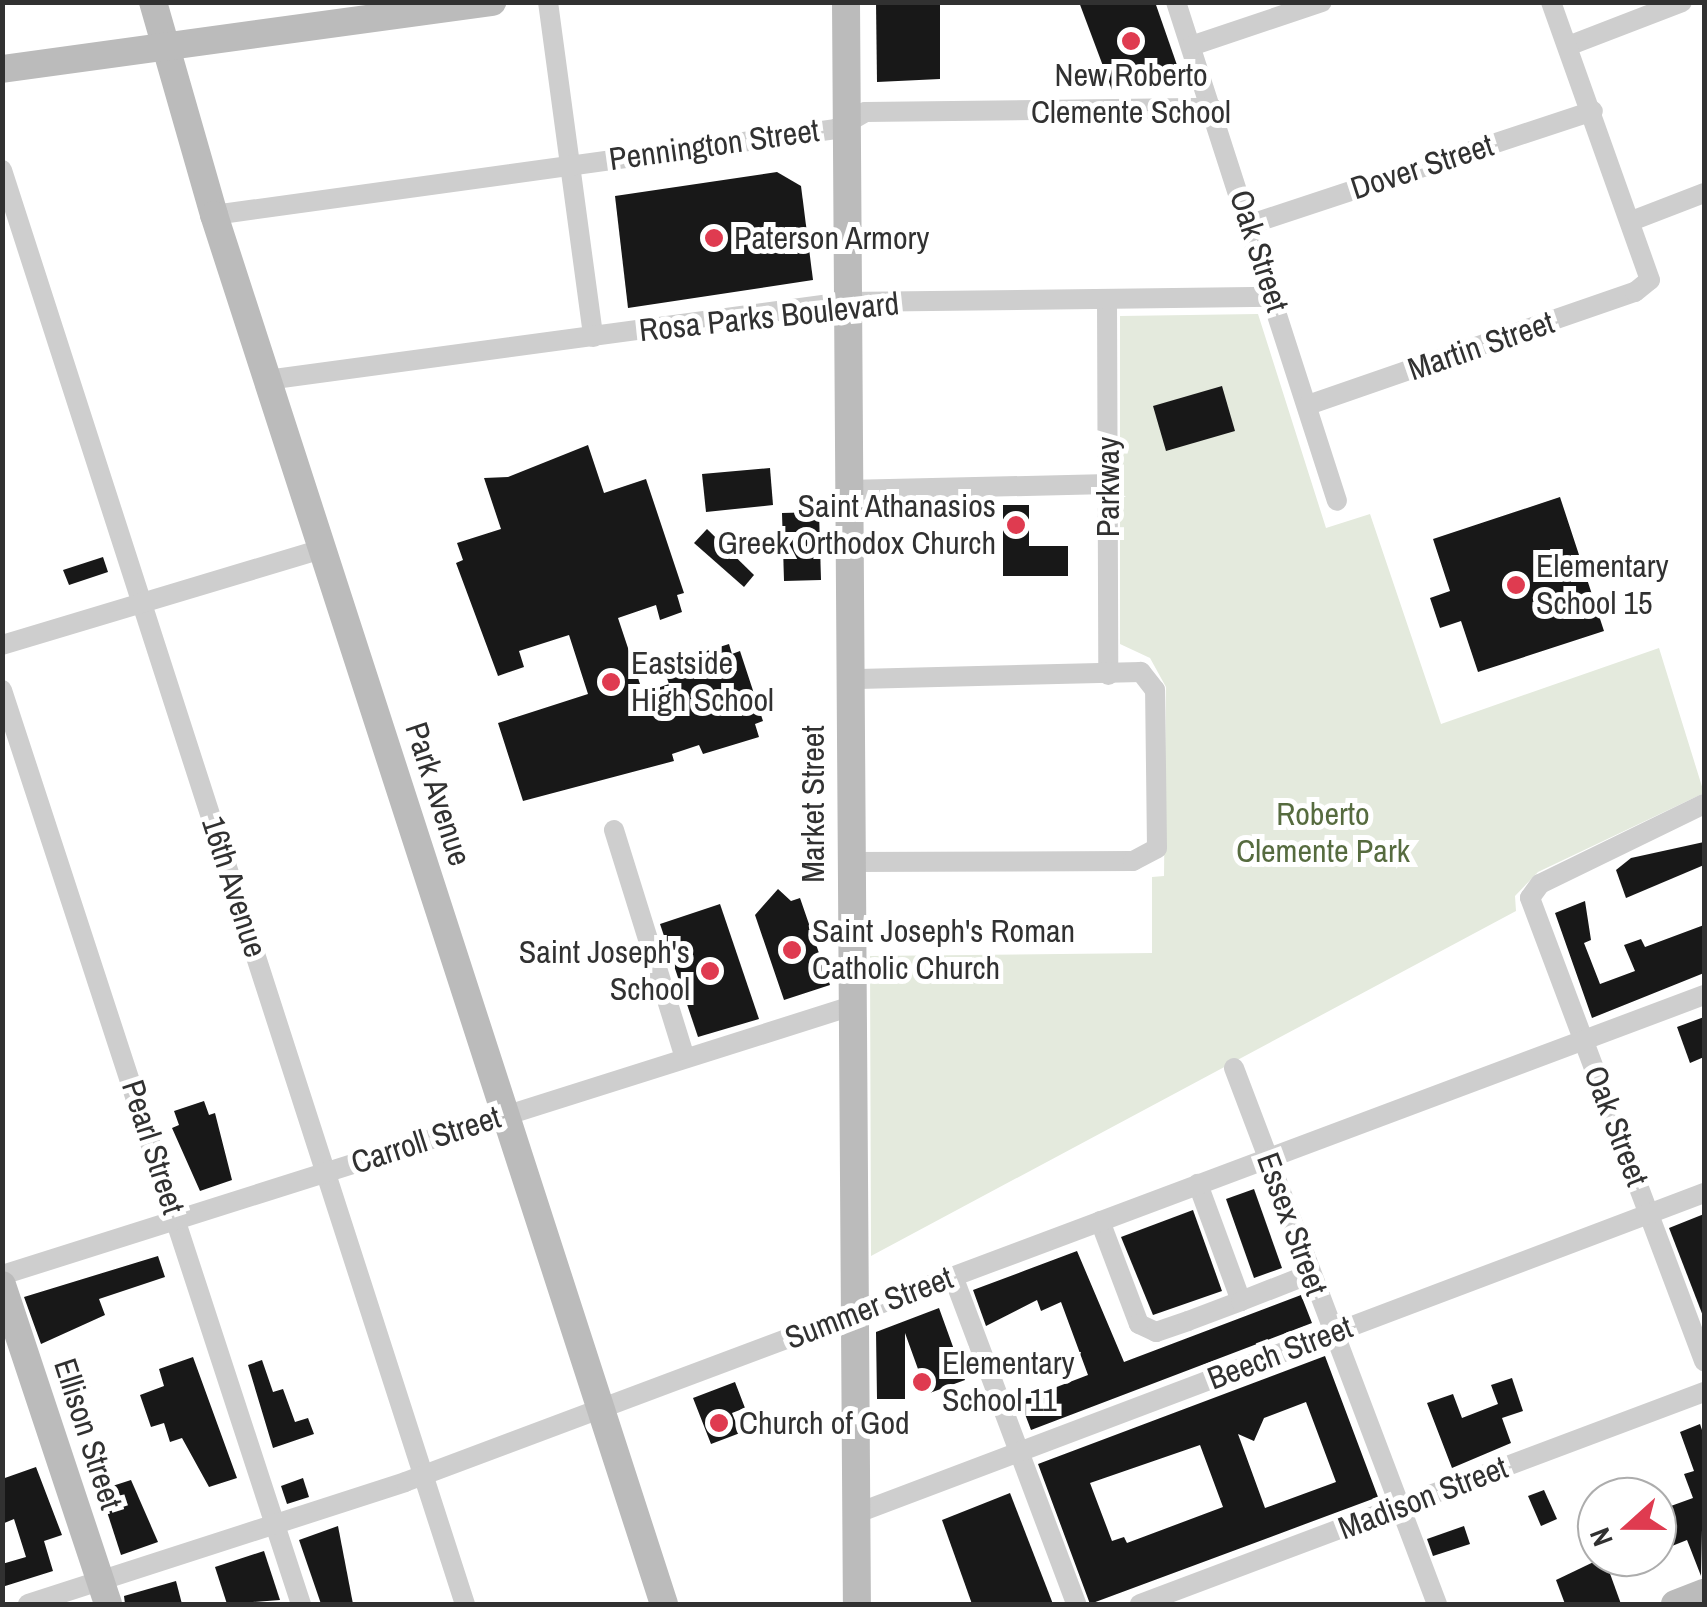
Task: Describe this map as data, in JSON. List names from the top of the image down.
{
  "streets": {
    "main road": ["Park Avenue", "Market Street", "Ellison Street"],
    "street": [
      "Pennington Street",
      "Dover Street",
      "Oak Street",
      "Rosa Parks Boulevard",
      "Martin Street",
      "Parkway",
      "16th Avenue",
      "Carroll Street",
      "Pearl Street",
      "Essex Street",
      "Summer Street",
      "Beech Street",
      "Madison Street"
    ]
  },
  "crossings": [
    ["Pennington Street", "Oak Street"],
    ["Pennington Street", "Park Avenue"],
    ["Pennington Street", "Market Street"],
    ["Dover Street", "Oak Street"],
    ["Oak Street", "Rosa Parks Boulevard"],
    ["Oak Street", "Martin Street"],
    ["Oak Street", "Summer Street"],
    ["Oak Street", "Beech Street"],
    ["Rosa Parks Boulevard", "Parkway"],
    ["Rosa Parks Boulevard", "Park Avenue"],
    ["Rosa Parks Boulevard", "Market Street"],
    ["Park Avenue", "Carroll Street"],
    ["Park Avenue", "Summer Street"],
    ["Market Street", "Carroll Street"],
    ["Market Street", "Summer Street"],
    ["Market Street", "Beech Street"],
    ["16th Avenue", "Carroll Street"],
    ["16th Avenue", "Summer Street"],
    ["Carroll Street", "Pearl Street"],
    ["Pearl Street", "Summer Street"],
    ["Essex Street", "Summer Street"],
    ["Essex Street", "Beech Street"],
    ["Essex Street", "Madison Street"],
    ["Summer Street", "Ellison Street"]
  ],
  "parks": ["Roberto Clemente Park"],
  "places": [
    "New Roberto Clemente School",
    "Paterson Armory",
    "Saint Athanasios Greek Orthodox Church",
    "Elementary School 15",
    "Eastside High School",
    "Saint Joseph's Roman Catholic Church",
    "Saint Joseph's School",
    "Elementary School 11",
    "Church of God"
  ],
  "north": "left"
}
